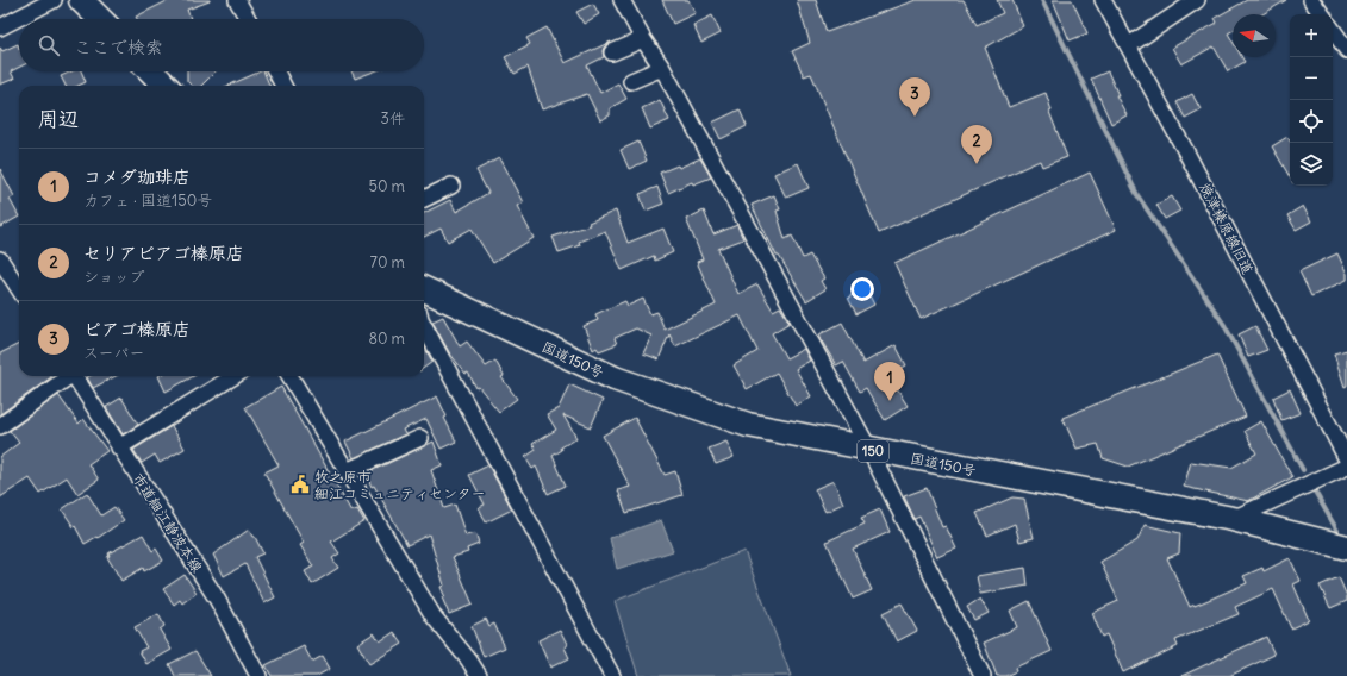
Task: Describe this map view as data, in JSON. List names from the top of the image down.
{
  "streets": {
    "highway": ["国道150号", "150"],
    "street": ["焼津榛原線旧道", "市道細江静波本線"]
  },
  "places": {
    "public building": ["牧之原市 細江コミュニティセンター"]
  },
  "north": "left",
  "page": {
    "map_buttons": ["+", "−"],
    "search": "ここで検索",
    "pins": ["3", "2", "1"],
    "heading": ["周辺", "3件"],
    "list": [
      {
        "mark": "1",
        "name": "コメダ珈琲店",
        "note": "カフェ · 国道150号",
        "value": "50 m"
      },
      {
        "mark": "2",
        "name": "セリアピアゴ榛原店",
        "note": "ショップ",
        "value": "70 m"
      },
      {
        "mark": "3",
        "name": "ピアゴ榛原店",
        "note": "スーパー",
        "value": "80 m"
      }
    ]
  }
}
